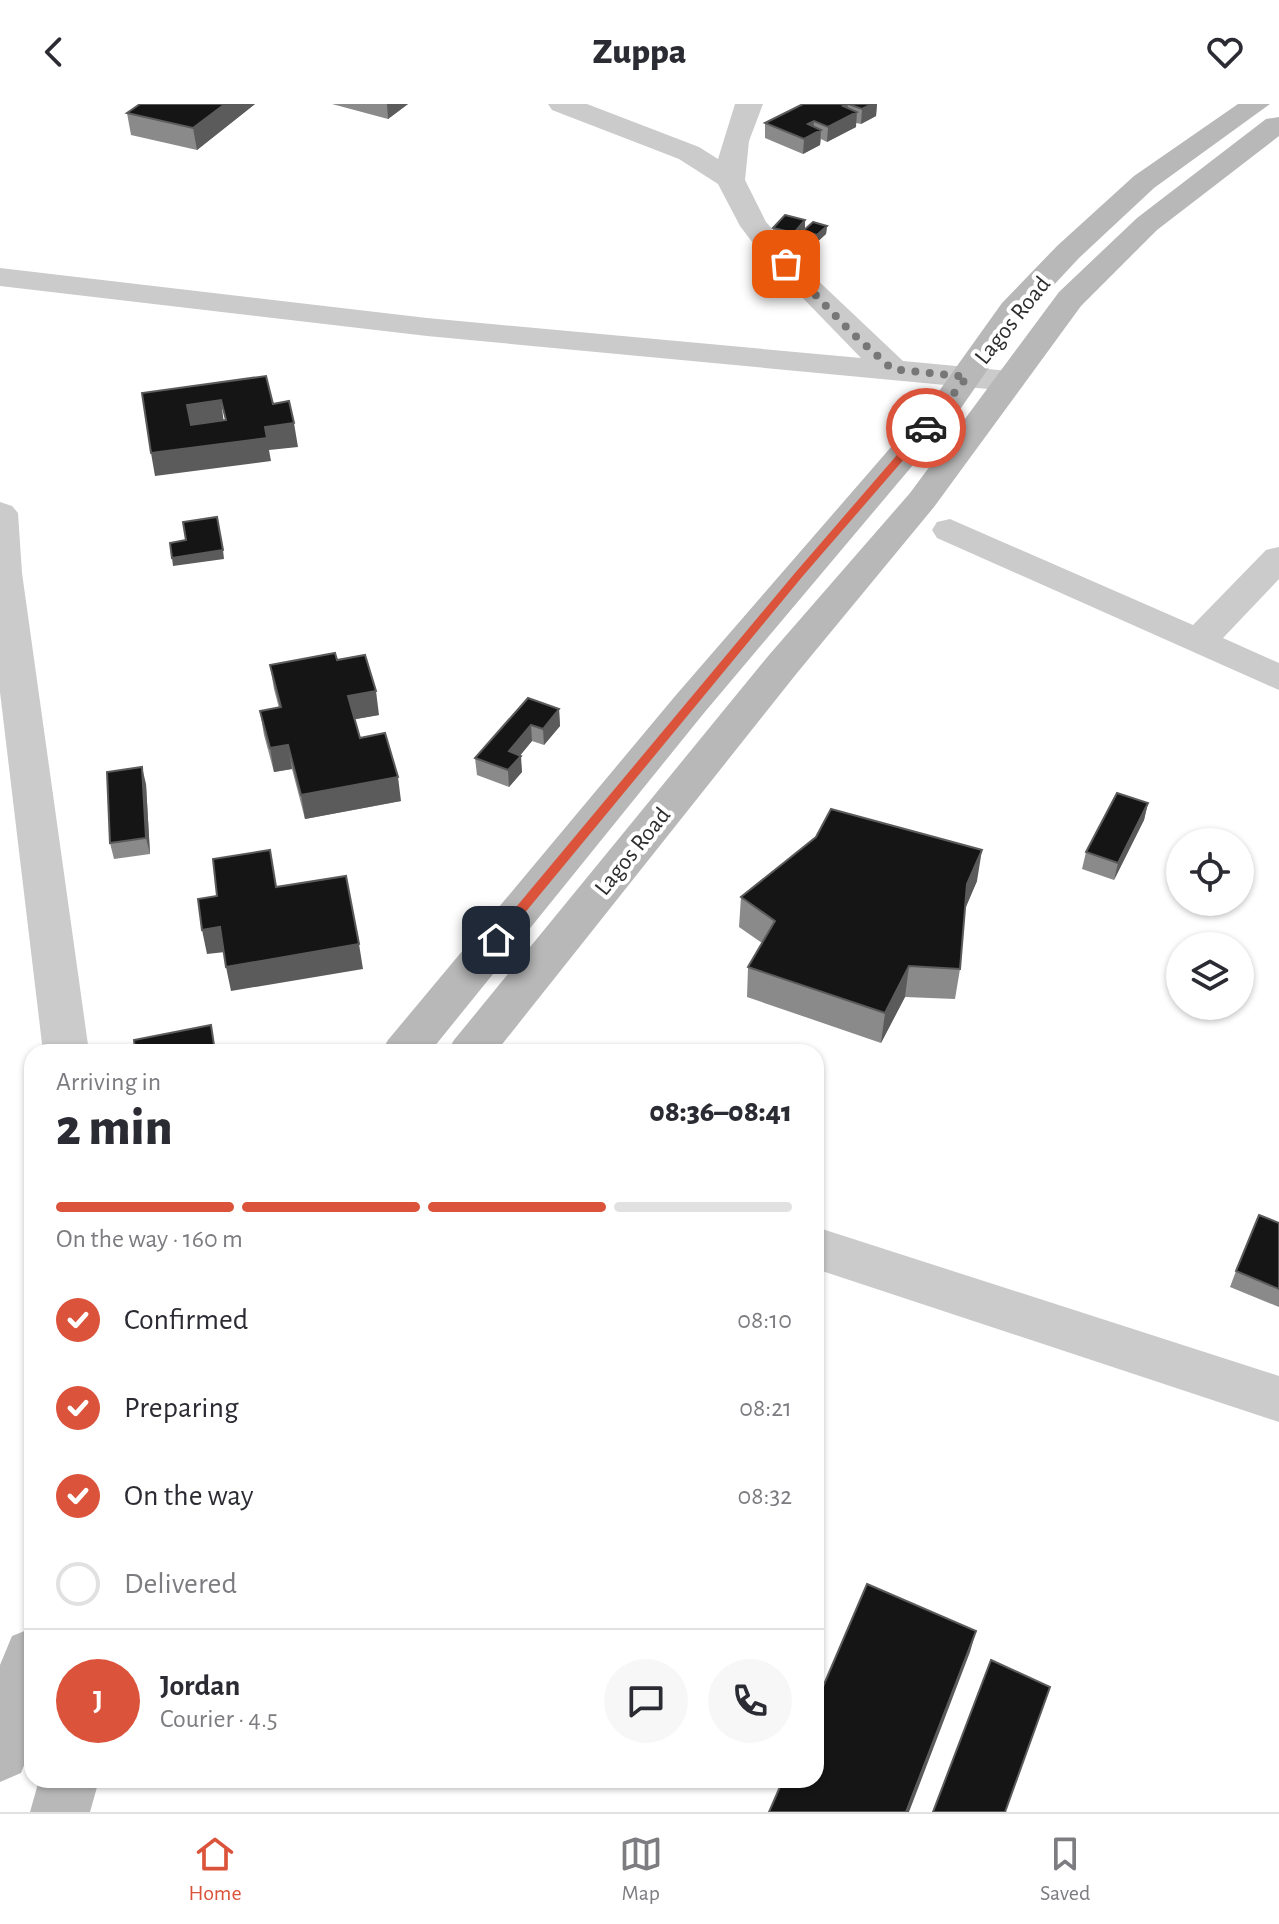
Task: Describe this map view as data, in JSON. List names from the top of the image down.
{
  "streets": {
    "main road": ["Lagos Road"]
  },
  "page": {
    "header": "Zuppa",
    "heading": ["2 min", "Arriving in", "08:36–08:41"],
    "panel": ["Jordan", "Courier · 4.5"],
    "bar": "On the way · 160 m",
    "list": [
      ["Confirmed", "08:10"],
      ["Preparing", "08:21"],
      ["On the way", "08:32"],
      "Delivered"
    ],
    "round": "J",
    "tabs": ["Home", "Map", "Saved"]
  }
}
